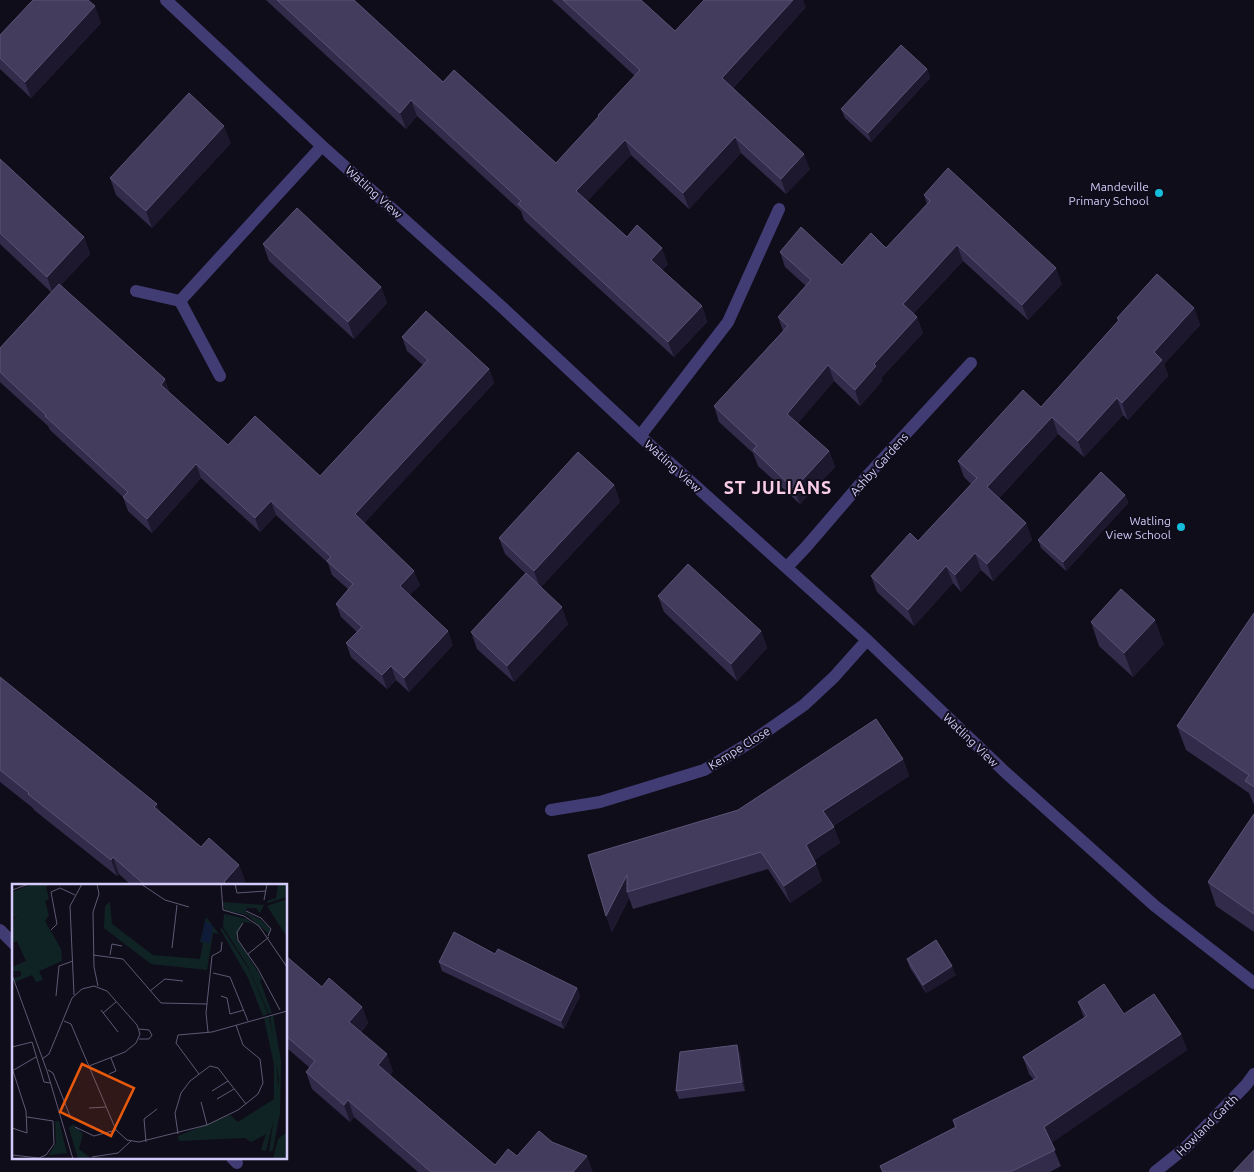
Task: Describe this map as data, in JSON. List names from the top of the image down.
{
  "streets": {
    "street": [
      "Watling View",
      "Ashby Gardens",
      "Kempe Close",
      "Howland Garth"
    ]
  },
  "crossings": [
    ["Watling View", "Ashby Gardens"],
    ["Watling View", "Kempe Close"]
  ],
  "districts": ["ST JULIANS"],
  "places": ["Mandeville Primary School", "Watling View School"]
}
